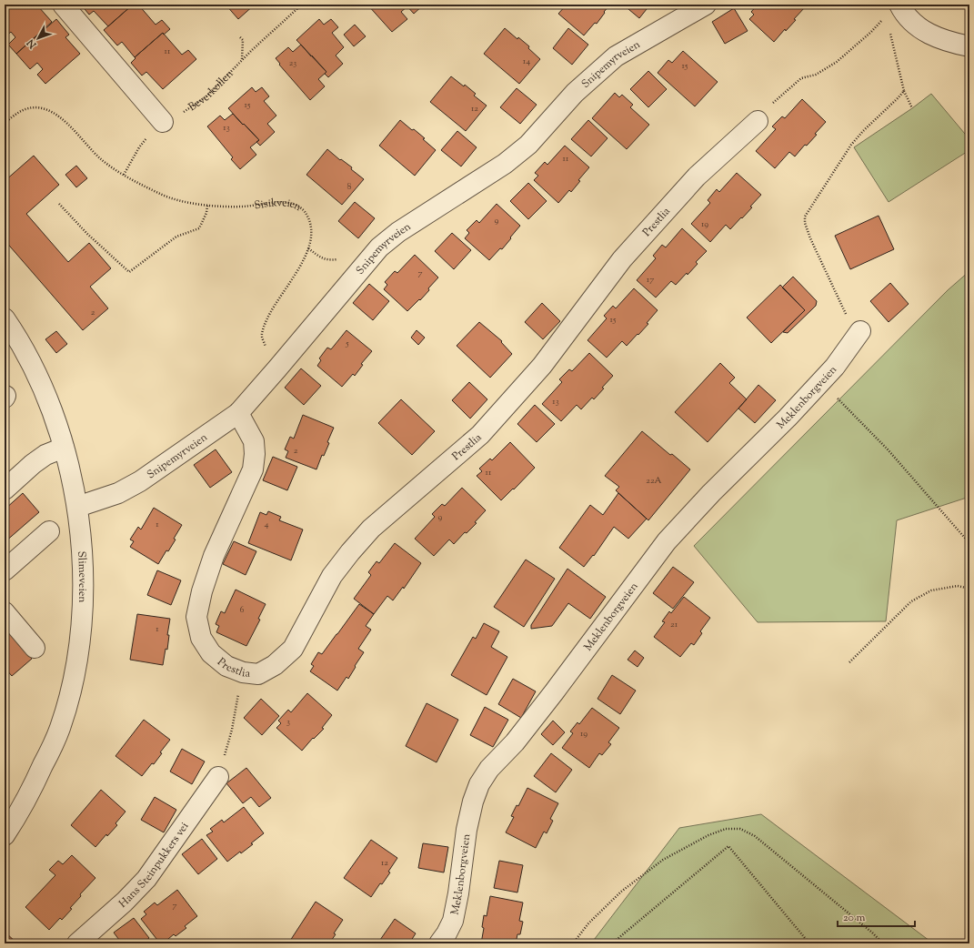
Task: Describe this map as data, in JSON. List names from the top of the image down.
{
  "streets": {
    "street": [
      "Snipemyrveien",
      "Prestlia",
      "Meklenborgveien",
      "Slimeveien",
      "Hans Steinpukkers vei"
    ],
    "path": ["Beverkollen", "Sisikveien"]
  },
  "crossings": [
    ["Snipemyrveien", "Sisikveien"],
    ["Snipemyrveien", "Prestlia"],
    ["Snipemyrveien", "Slimeveien"]
  ],
  "house_numbers": [
    "11",
    "14",
    "23",
    "15",
    "15",
    "12",
    "13",
    "11",
    "8",
    "9",
    "19",
    "7",
    "17",
    "2",
    "15",
    "5",
    "13",
    "2",
    "11",
    "22A",
    "9",
    "1",
    "4",
    "6",
    "21",
    "1",
    "3",
    "19",
    "12",
    "7"
  ],
  "scale_bar": "20 m",
  "north": "bottom left"
}
